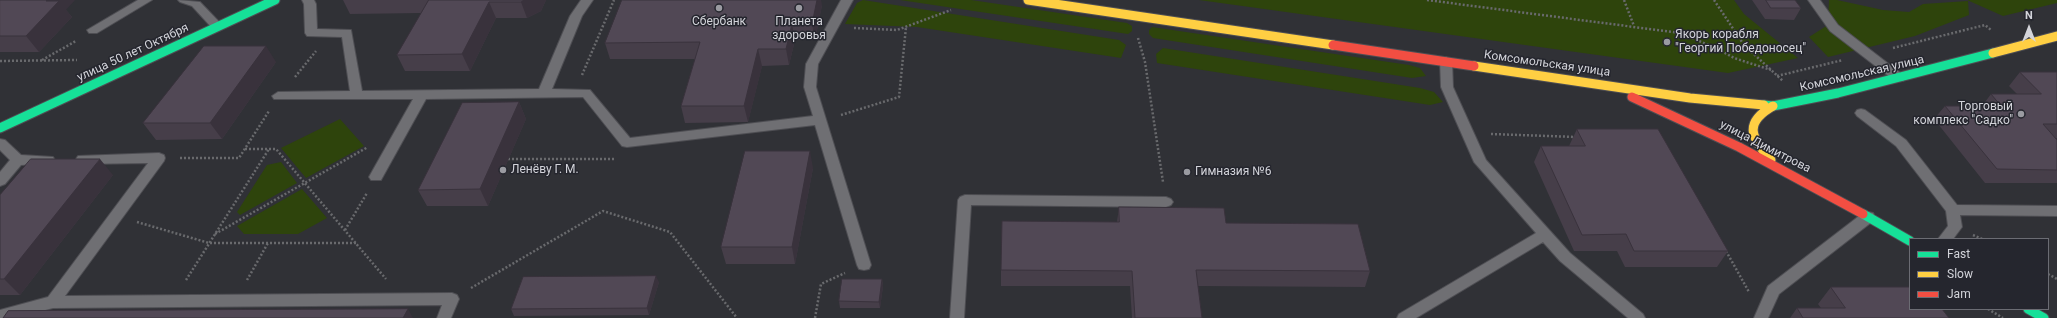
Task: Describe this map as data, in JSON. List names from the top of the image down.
{
  "streets": {
    "street": ["улица 50 лет Октября", "Комсомольская улица", "улица Димитрова"]
  },
  "crossings": [
    ["Комсомольская улица", "улица Димитрова"]
  ],
  "places": [
    "Сбербанк",
    "Планета здоровья",
    "Якорь корабля \"Георгий Победоносец\"",
    "Торговый комплекс \"Садко\"",
    "Ленёву Г. М.",
    "Гимназия №6"
  ],
  "legend": ["Fast", "Slow", "Jam"],
  "north": "top"
}
